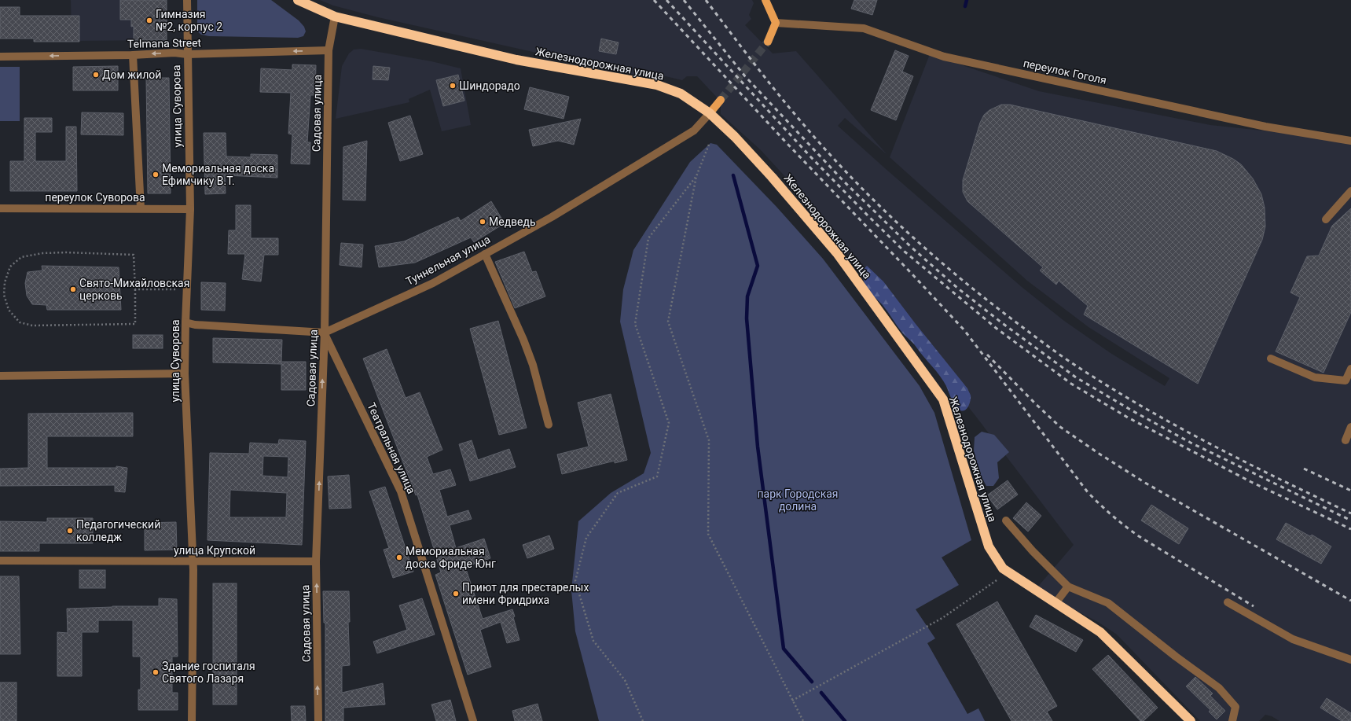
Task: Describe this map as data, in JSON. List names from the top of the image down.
{
  "streets": {
    "highway": ["Железнодорожная улица"],
    "street": [
      "Telmana Street",
      "переулок Гоголя",
      "улица Суворова",
      "Садовая улица",
      "переулок Суворова",
      "Туннельная улица",
      "Театральная улица",
      "улица Крупской"
    ]
  },
  "crossings": [
    ["Telmana Street", "улица Суворова"],
    ["Telmana Street", "Садовая улица"],
    ["Железнодорожная улица", "Садовая улица"],
    ["Железнодорожная улица", "Туннельная улица"],
    ["улица Суворова", "переулок Суворова"],
    ["улица Суворова", "Туннельная улица"],
    ["улица Суворова", "улица Крупской"],
    ["Садовая улица", "Туннельная улица"],
    ["Садовая улица", "Театральная улица"],
    ["Садовая улица", "улица Крупской"],
    ["Туннельная улица", "Театральная улица"]
  ],
  "one_way": ["Telmana Street", "Садовая улица"],
  "parks": ["парк Городская долина"],
  "places": [
    "Гимназия №2, корпус 2",
    "Дом жилой",
    "Шиндорадо",
    "Мемориальная доска Ефимчику В.Т.",
    "Медведь",
    "Свято-Михайловская церковь",
    "Педагогический колледж",
    "Мемориальная доска Фриде Юнг",
    "Приют для престарелых имени Фридриха",
    "Здание госпиталя Святого Лазаря"
  ]
}
